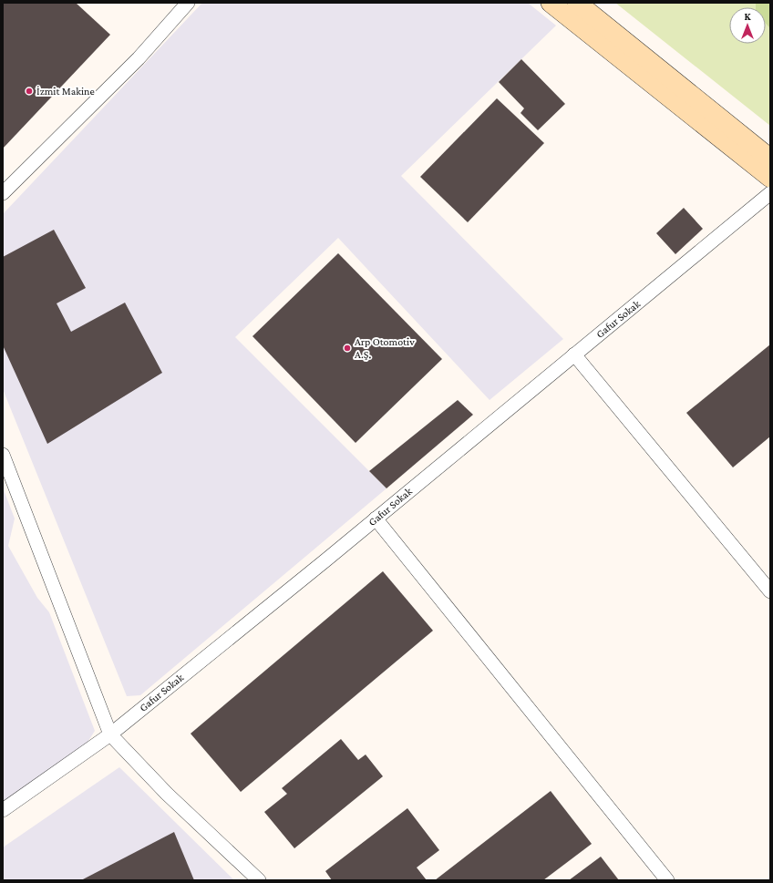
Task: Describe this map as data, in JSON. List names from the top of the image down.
{
  "streets": {
    "street": ["Gafur Sokak"]
  },
  "places": ["İzmit Makine", "Arp Otomotiv A.Ş."],
  "north": "top"
}
